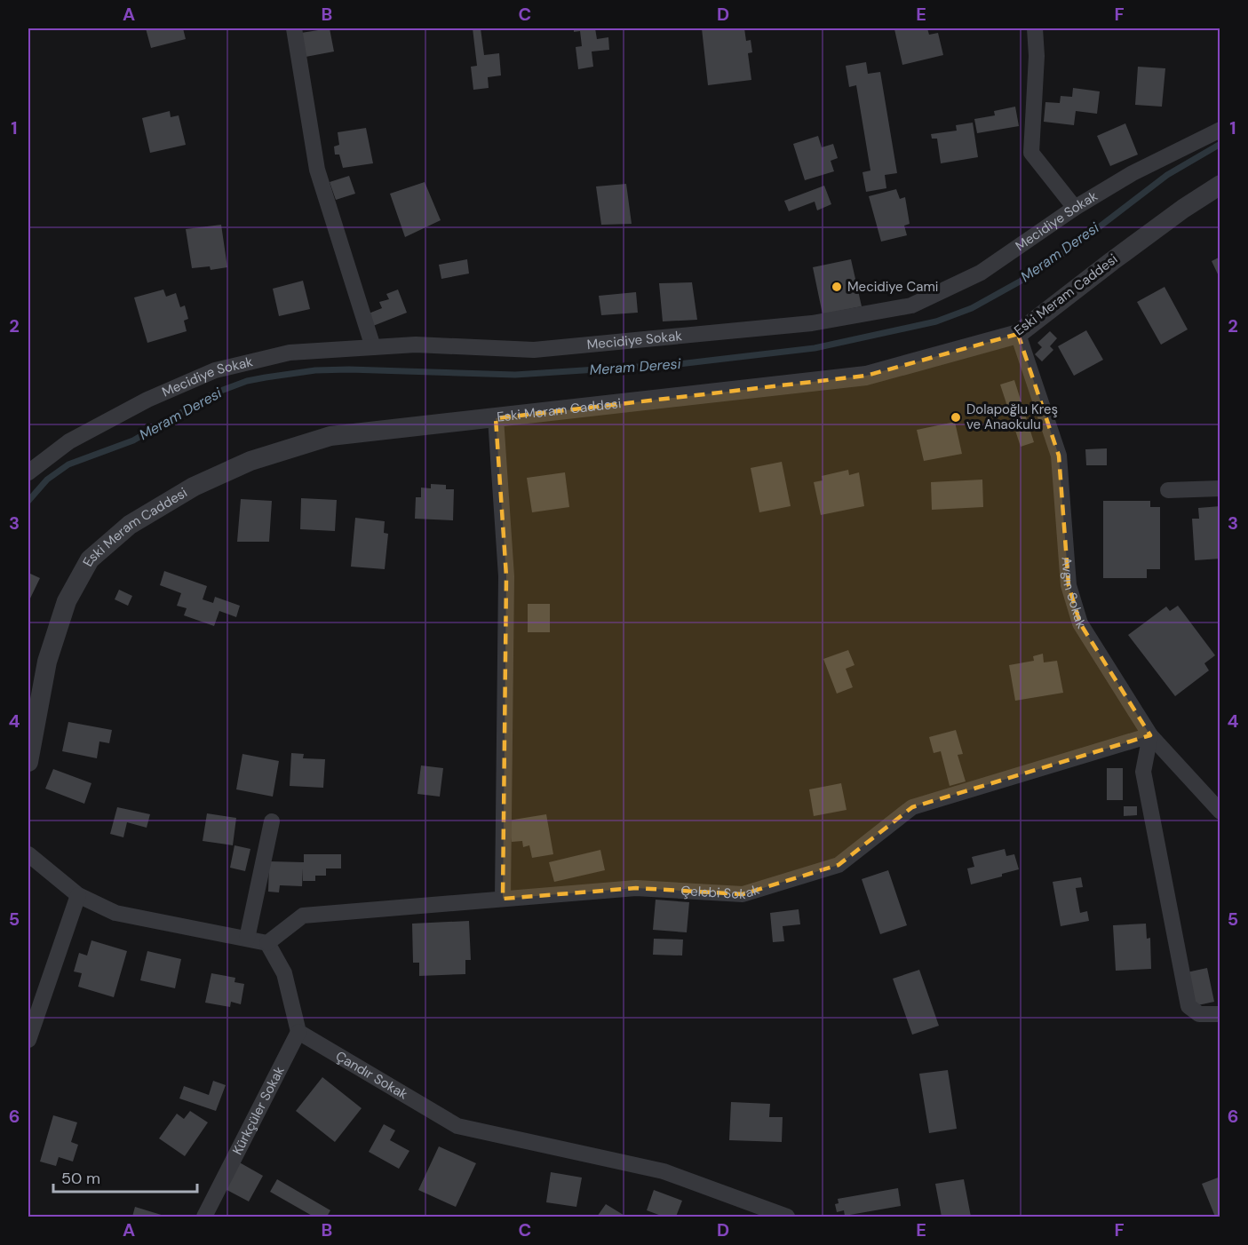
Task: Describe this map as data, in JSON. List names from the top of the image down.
{
  "streets": {
    "street": [
      "Mecidiye Sokak",
      "Eski Meram Caddesi",
      "Avgın Sokak",
      "Çelebi Sokak",
      "Çandır Sokak",
      "Kürkçüler Sokak"
    ]
  },
  "crossings": [
    ["Eski Meram Caddesi", "Avgın Sokak"],
    ["Avgın Sokak", "Çelebi Sokak"],
    ["Çandır Sokak", "Kürkçüler Sokak"]
  ],
  "water": ["Meram Deresi"],
  "places": ["Mecidiye Cami", "Dolapoğlu Kreş ve Anaokulu"],
  "scale_bar": "50 m",
  "grid": {
    "columns": [
      "A",
      "B",
      "C",
      "D",
      "E",
      "F"
    ],
    "rows": [
      "1",
      "2",
      "3",
      "4",
      "5",
      "6"
    ]
  }
}
